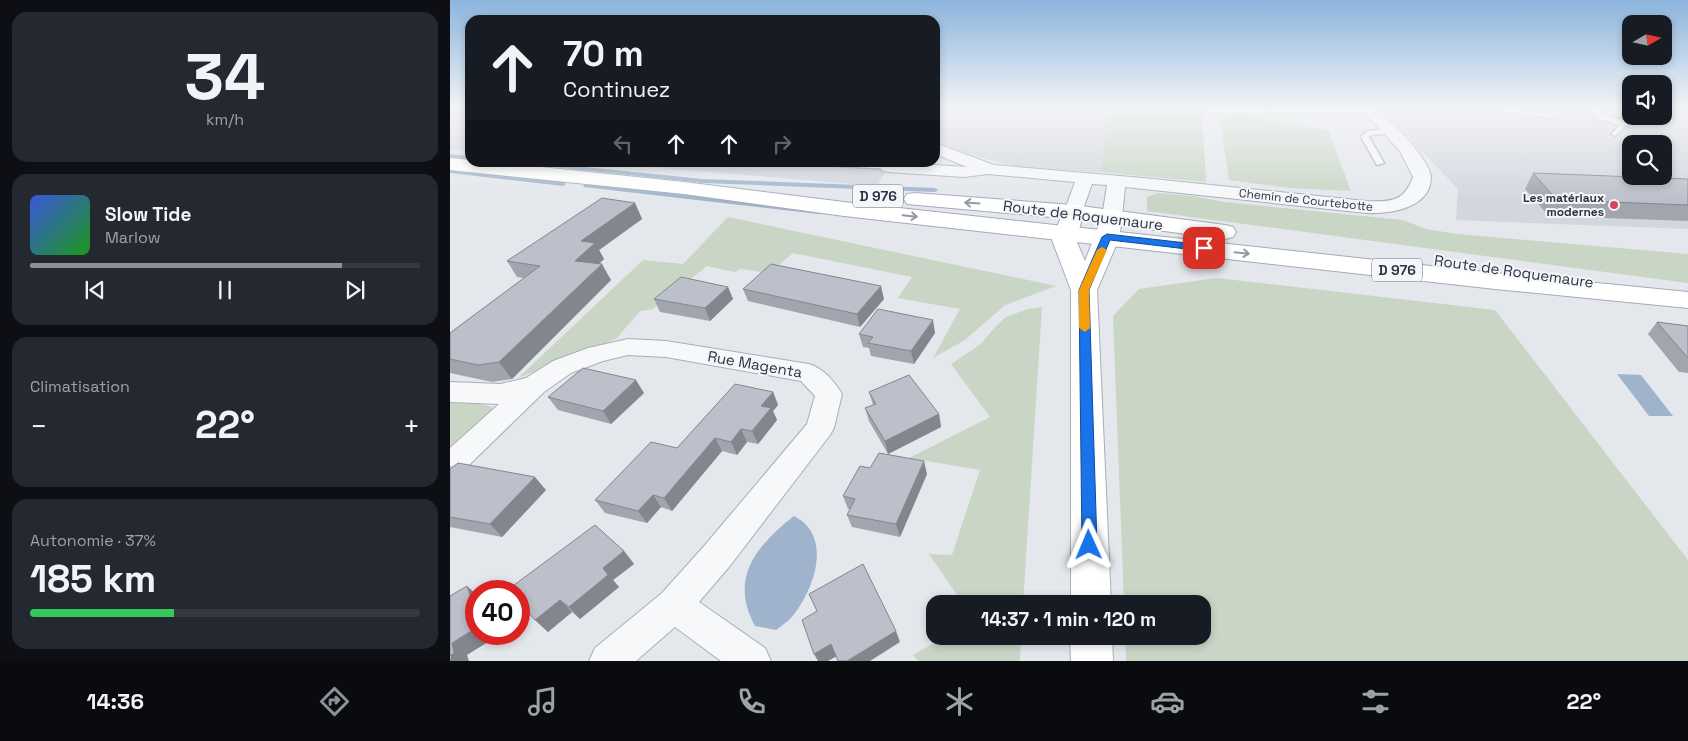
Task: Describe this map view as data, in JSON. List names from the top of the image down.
{
  "streets": {
    "main road": ["D 976", "Route de Roquemaure"],
    "street": ["Chemin de Courtebotte", "Rue Magenta"]
  },
  "places": ["Les matériaux modernes"],
  "north": "right",
  "page": {
    "tile": [
      ["34", "km/h"],
      "Climatisation",
      ["Autonomie · 37%", "185 km"]
    ],
    "turn": ["70 m", "Continuez"],
    "song": ["Slow Tide", "Marlow"],
    "heat": ["−", "22°", "+"],
    "limit": "40",
    "trip": "14:37 · 1 min · 120 m",
    "tabs": ["14:36", "22°"]
  }
}
